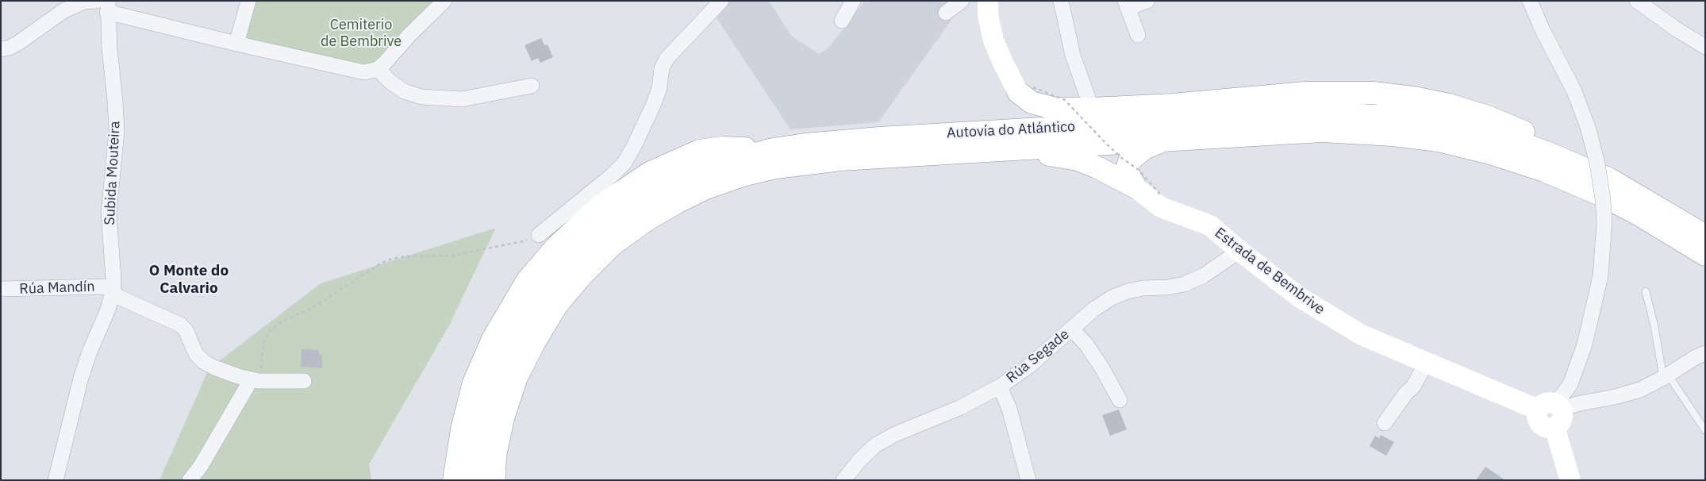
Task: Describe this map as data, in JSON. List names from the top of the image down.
{
  "streets": {
    "highway": ["Autovía do Atlántico"],
    "street": [
      "Subida Mouteira",
      "Estrada de Bembrive",
      "Rúa Mandín",
      "Rúa Segade"
    ]
  },
  "crossings": [
    ["Subida Mouteira", "Rúa Mandín"],
    ["Estrada de Bembrive", "Rúa Segade"]
  ],
  "districts": ["O Monte do Calvario"],
  "parks": ["Cemiterio de Bembrive"]
}
